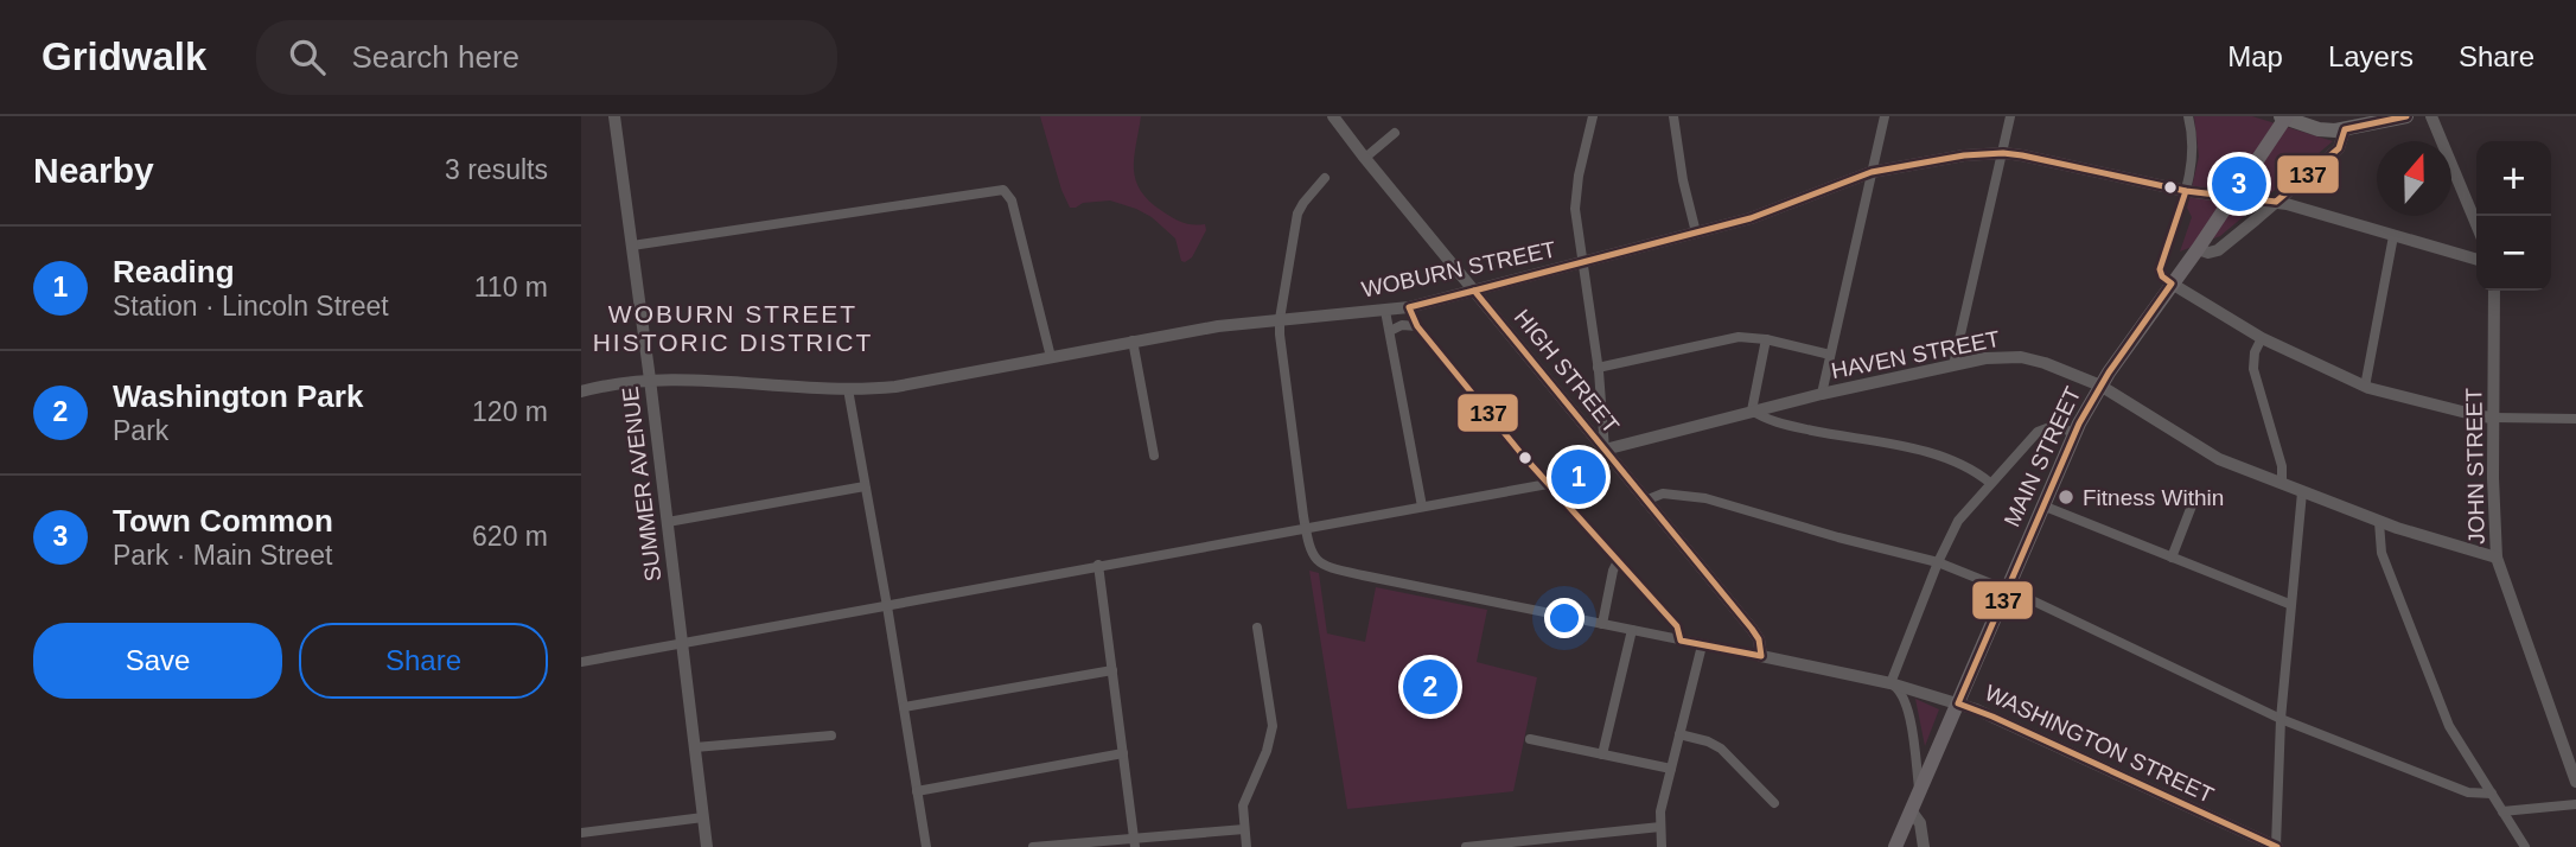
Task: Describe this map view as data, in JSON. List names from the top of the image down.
{
  "streets": {
    "main road": ["MAIN STREET"],
    "street": [
      "WOBURN STREET",
      "HAVEN STREET",
      "HIGH STREET",
      "JOHN STREET",
      "SUMMER AVENUE",
      "WASHINGTON STREET"
    ]
  },
  "crossings": [
    ["WOBURN STREET", "HIGH STREET"],
    ["WOBURN STREET", "MAIN STREET"],
    ["WOBURN STREET", "SUMMER AVENUE"],
    ["WOBURN STREET", "WASHINGTON STREET"],
    ["HAVEN STREET", "HIGH STREET"],
    ["HAVEN STREET", "MAIN STREET"],
    ["HAVEN STREET", "JOHN STREET"],
    ["HIGH STREET", "WASHINGTON STREET"],
    ["MAIN STREET", "WASHINGTON STREET"]
  ],
  "districts": ["WOBURN STREET HISTORIC DISTRICT"],
  "places": ["Fitness Within"],
  "lines": ["transit line 137"],
  "north": "top",
  "page": {
    "header": "Gridwalk",
    "search": "Search here",
    "nav": ["Map", "Layers", "Share"],
    "heading": ["Nearby", "3 results"],
    "map_buttons": ["+", "−"],
    "pins": ["3", "1", "2"],
    "list": [
      {
        "mark": "1",
        "name": "Reading",
        "note": "Station · Lincoln Street",
        "value": "110 m"
      },
      {
        "mark": "2",
        "name": "Washington Park",
        "note": "Park",
        "value": "120 m"
      },
      {
        "mark": "3",
        "name": "Town Common",
        "note": "Park · Main Street",
        "value": "620 m"
      }
    ],
    "buttons": ["Save", "Share"]
  }
}
